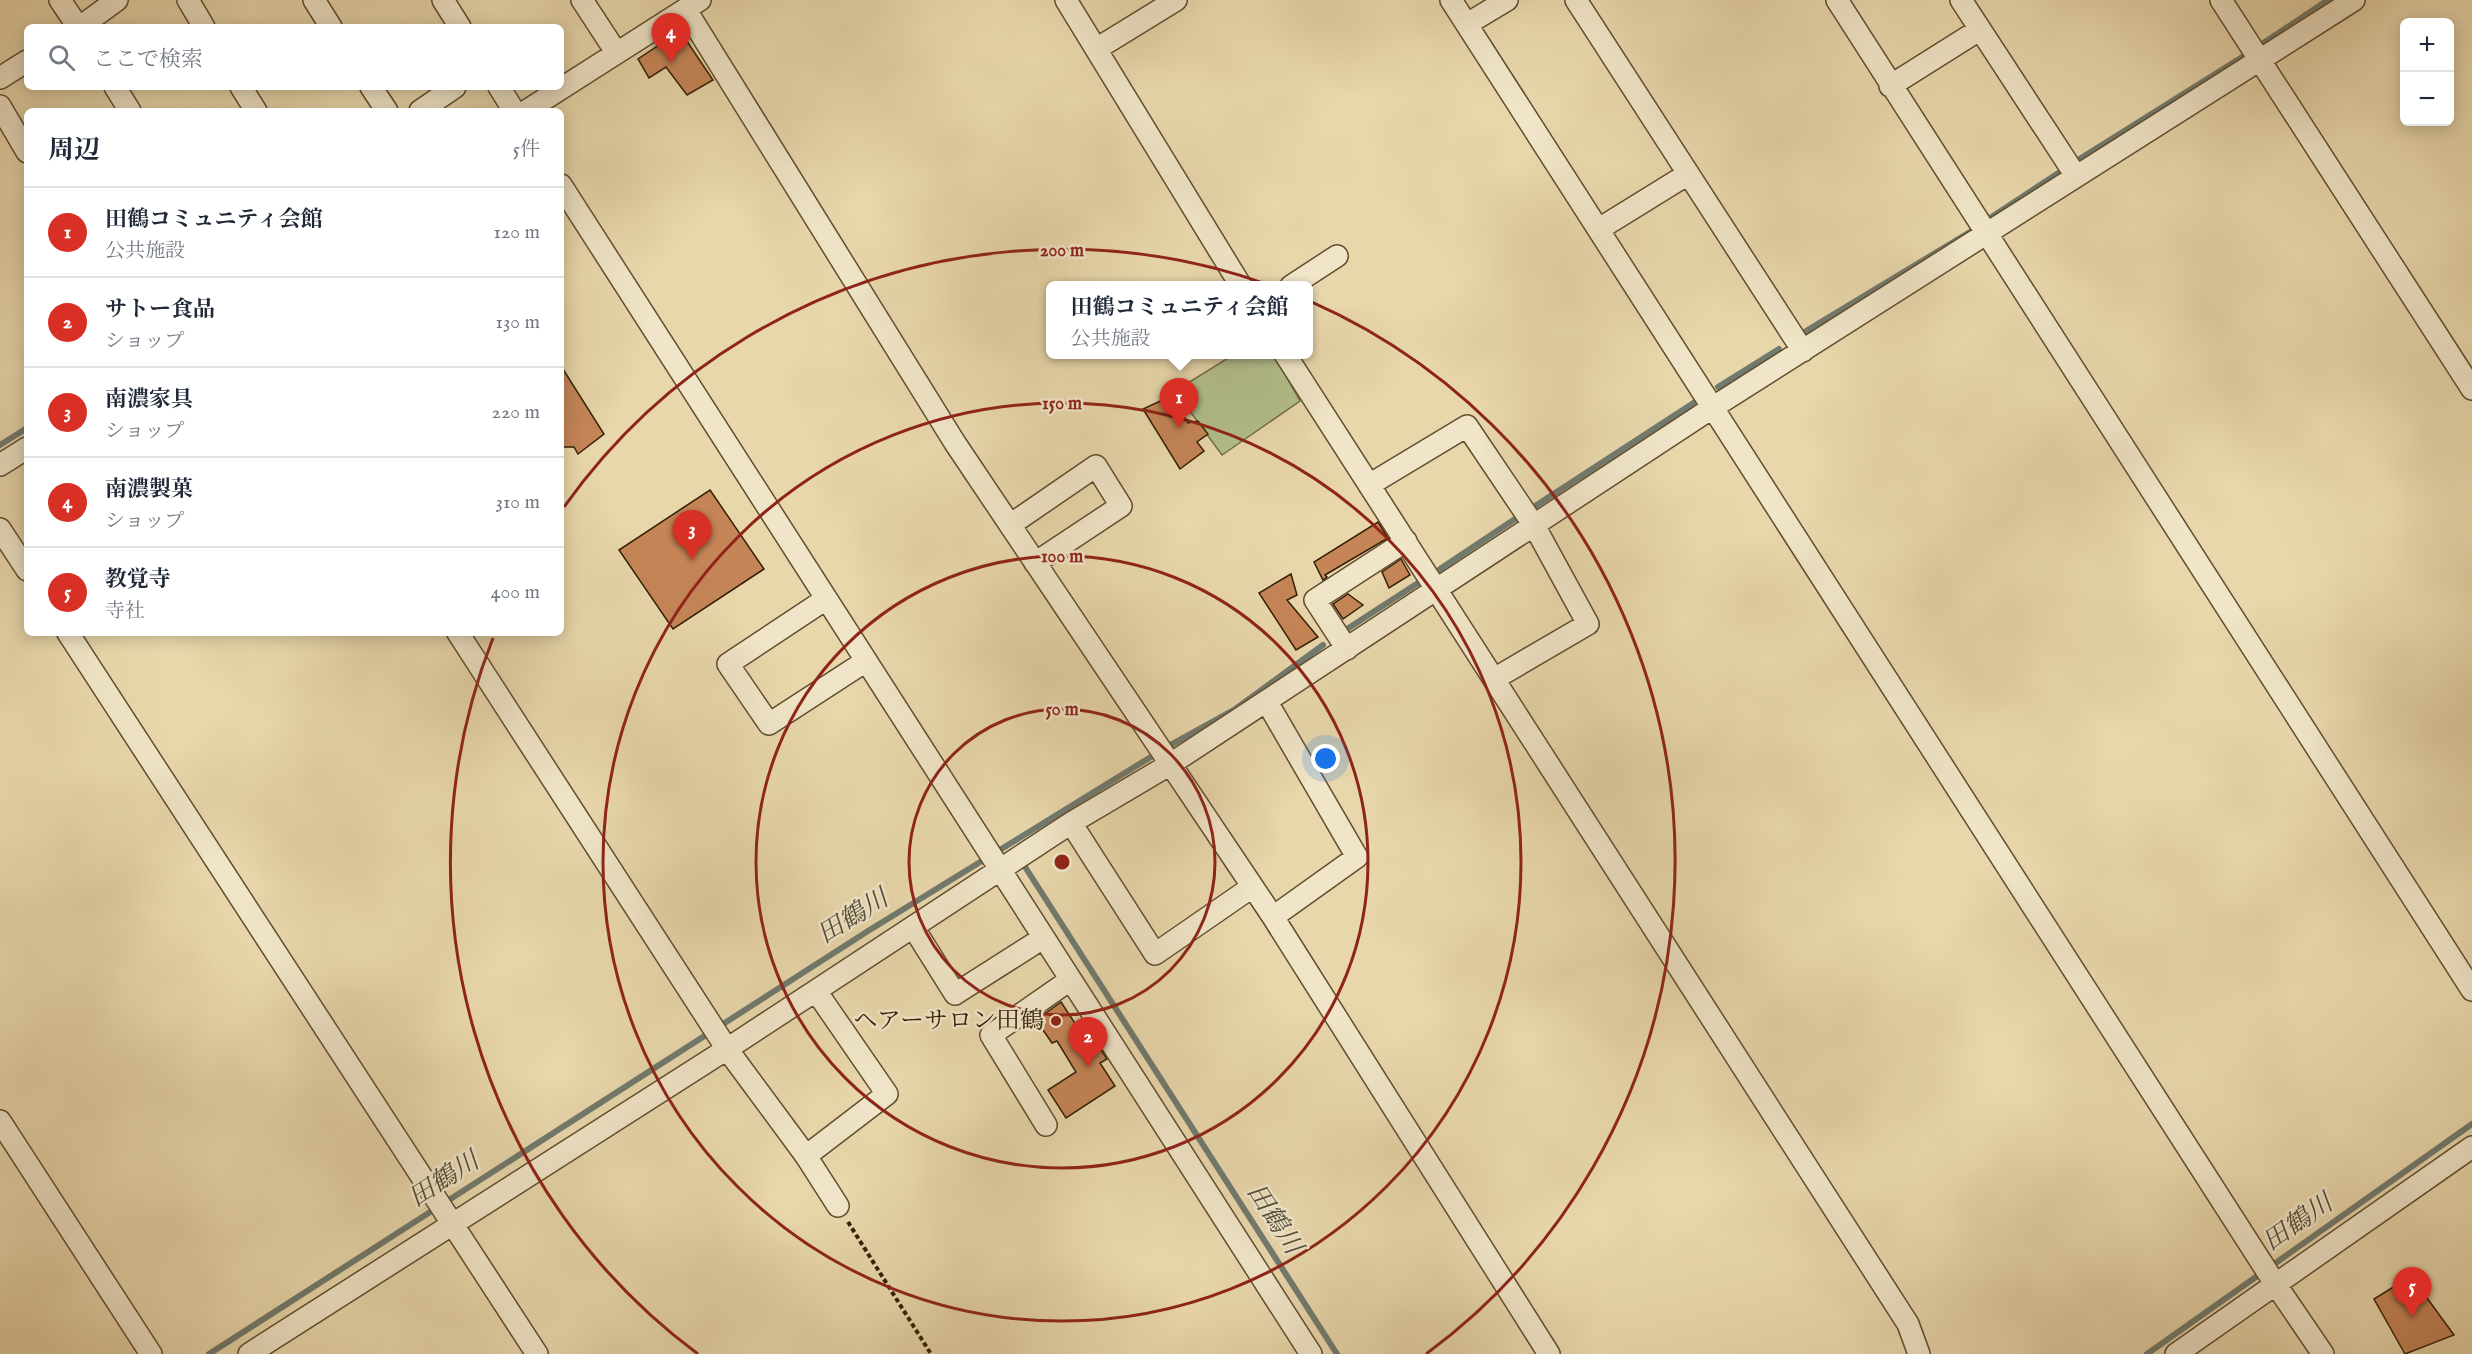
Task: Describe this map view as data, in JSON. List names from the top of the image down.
{
  "water": ["田鶴川"],
  "places": ["ヘアーサロン田鶴"],
  "page": {
    "pins": [
      "4",
      "1",
      "3",
      "2",
      "5"
    ],
    "map_buttons": ["+", "−"],
    "search": "ここで検索",
    "heading": ["周辺", "5件"],
    "list": [
      {
        "mark": "1",
        "name": "田鶴コミュニティ会館",
        "note": "公共施設",
        "value": "120 m"
      },
      {
        "mark": "2",
        "name": "サトー食品",
        "note": "ショップ",
        "value": "130 m"
      },
      {
        "mark": "3",
        "name": "南濃家具",
        "note": "ショップ",
        "value": "220 m"
      },
      {
        "mark": "4",
        "name": "南濃製菓",
        "note": "ショップ",
        "value": "310 m"
      },
      {
        "mark": "5",
        "name": "教覚寺",
        "note": "寺社",
        "value": "400 m"
      }
    ],
    "popup": ["田鶴コミュニティ会館", "公共施設"]
  },
  "rings": [
    "200 m",
    "150 m",
    "100 m",
    "50 m"
  ]
}
